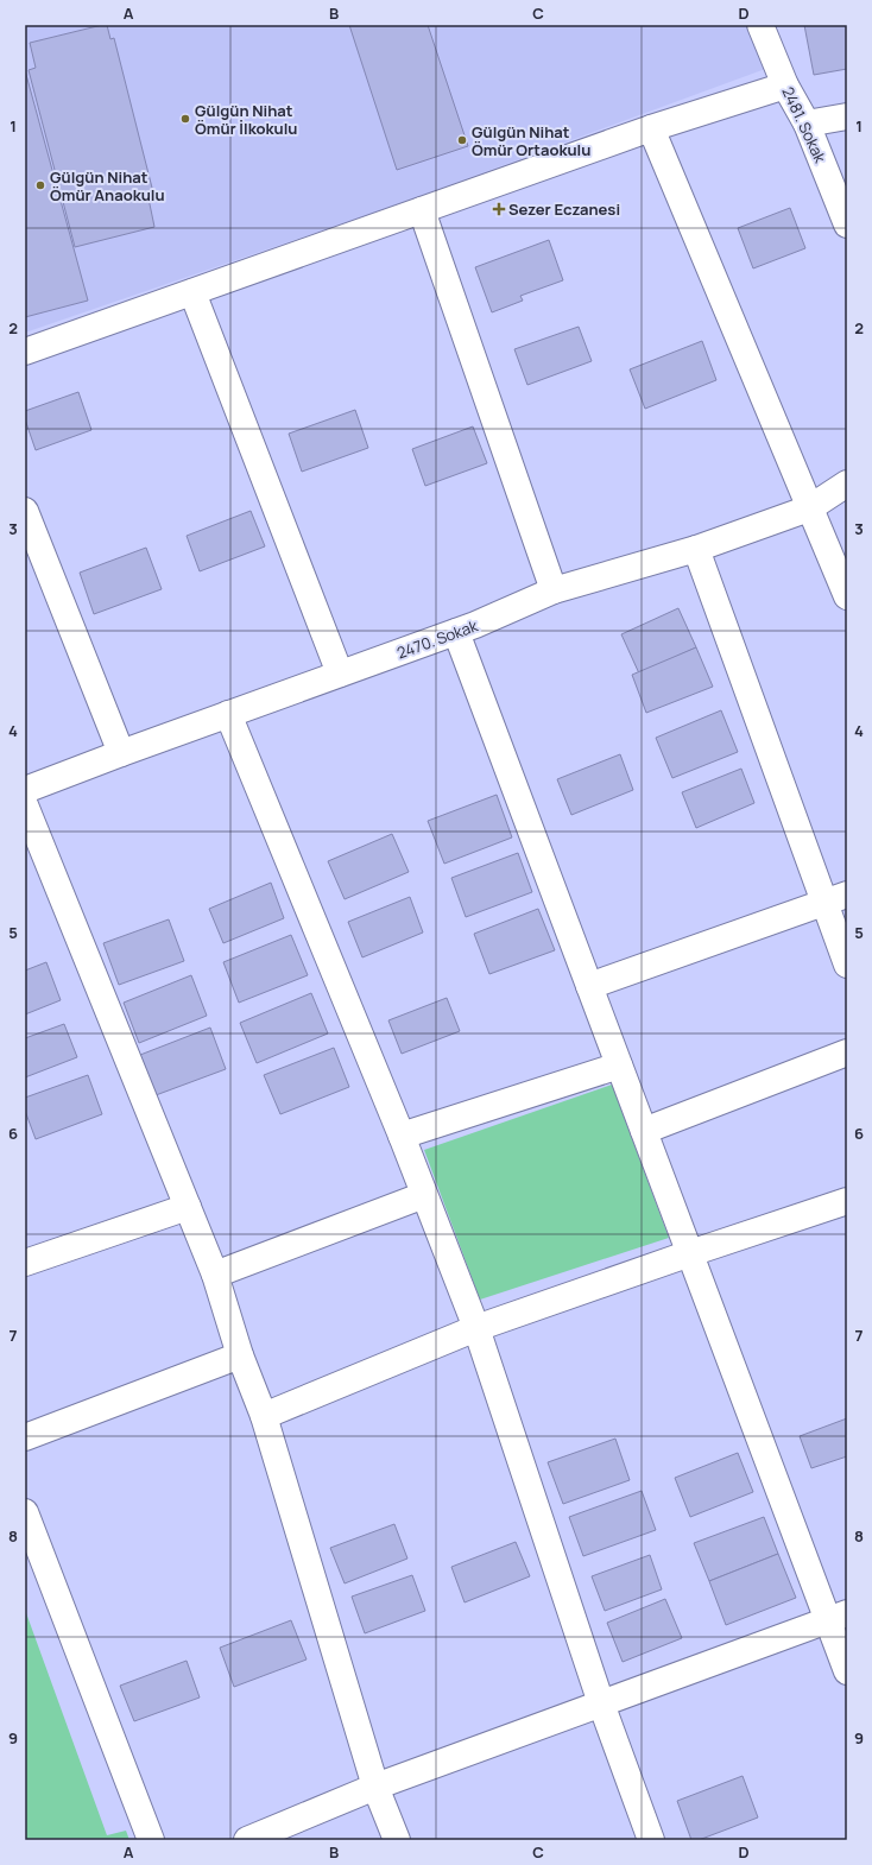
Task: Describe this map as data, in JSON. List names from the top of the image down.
{
  "streets": {
    "street": ["2481. Sokak", "2470. Sokak"]
  },
  "places": {
    "other": ["Gülgün Nihat Ömür İlkokulu", "Gülgün Nihat Ömür Ortaokulu", "Gülgün Nihat Ömür Anaokulu"],
    "health": ["Sezer Eczanesi"]
  },
  "grid": {
    "columns": [
      "A",
      "B",
      "C",
      "D"
    ],
    "rows": [
      "1",
      "2",
      "3",
      "4",
      "5",
      "6",
      "7",
      "8",
      "9"
    ]
  }
}
